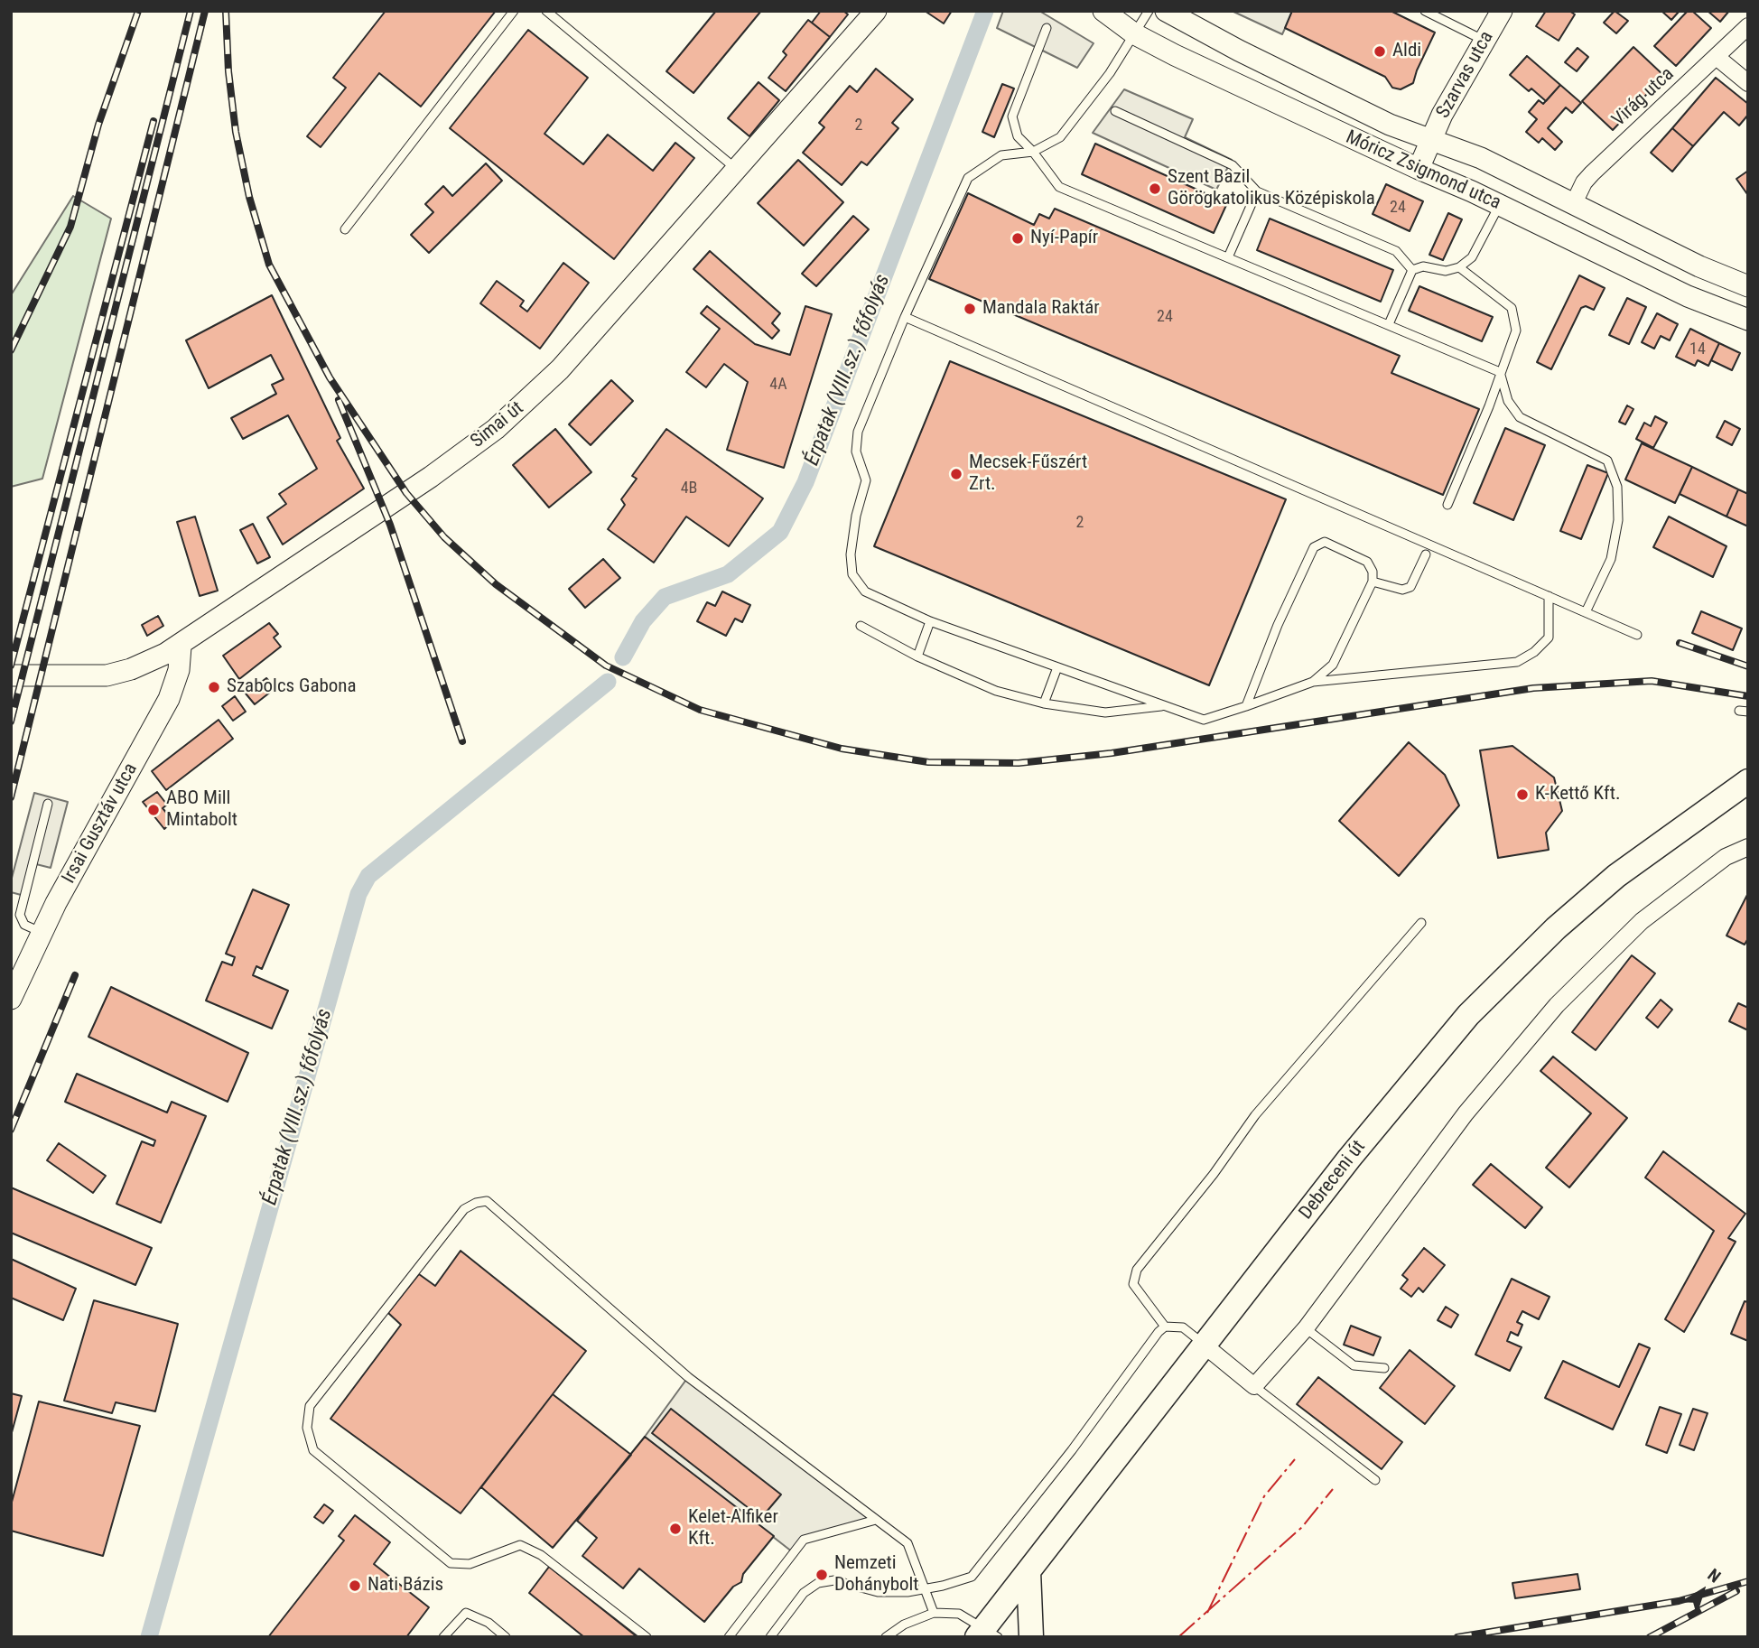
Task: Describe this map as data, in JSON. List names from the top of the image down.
{
  "streets": {
    "main road": [
      "Szarvas utca",
      "Móricz Zsigmond utca",
      "Simai út",
      "Irsai Gusztáv utca",
      "Debreceni út"
    ],
    "street": ["Virág utca"]
  },
  "crossings": [
    ["Szarvas utca", "Móricz Zsigmond utca"],
    ["Virág utca", "Móricz Zsigmond utca"],
    ["Simai út", "Irsai Gusztáv utca"]
  ],
  "water": ["Érpatak (VIII.sz.) főfolyás"],
  "places": [
    "Aldi",
    "Szent Bazil Görögkatolikus Középiskola",
    "Nyí-Papír",
    "Mandala Raktár",
    "Mecsek-Fűszért Zrt.",
    "Szabolcs Gabona",
    "K-Kettő Kft.",
    "ABO Mill Mintabolt",
    "Kelet-Alfiker Kft.",
    "Nemzeti Dohánybolt",
    "Nati Bázis"
  ],
  "house_numbers": [
    "2",
    "24",
    "24",
    "14",
    "4A",
    "4B",
    "2"
  ],
  "north": "top right"
}
